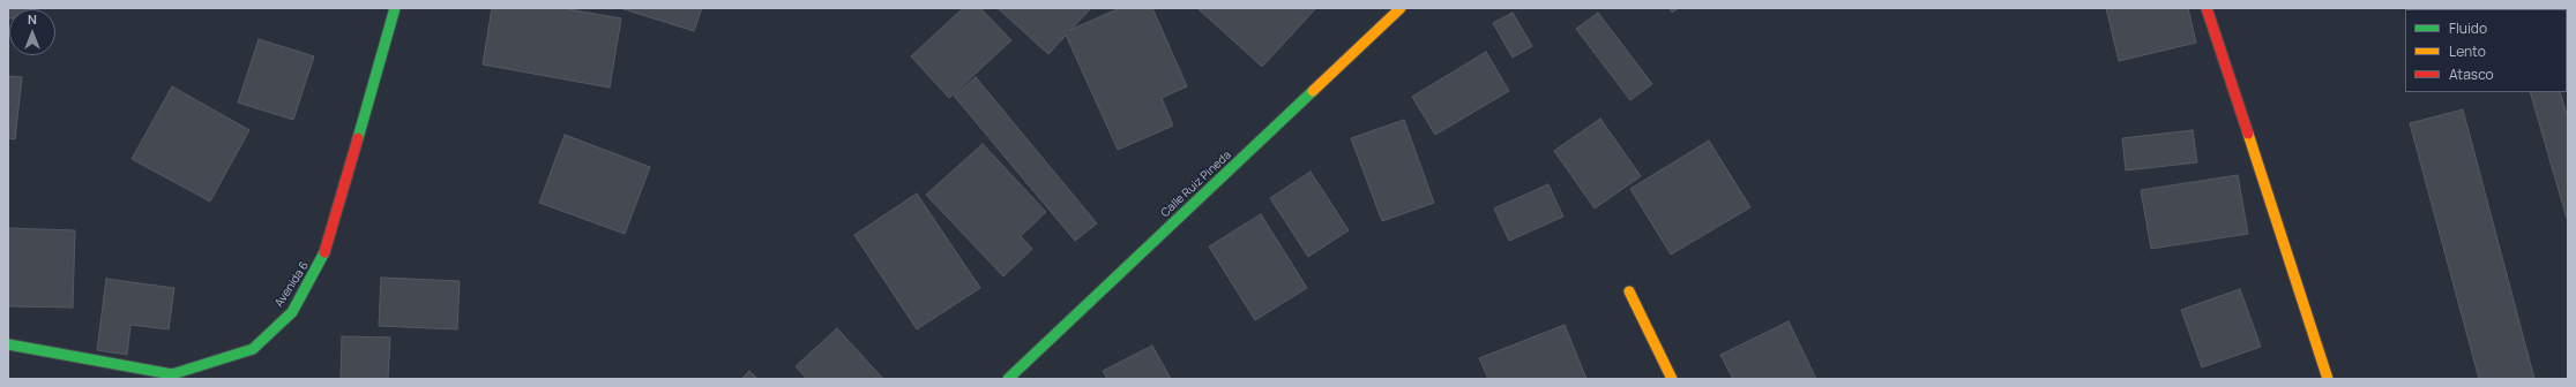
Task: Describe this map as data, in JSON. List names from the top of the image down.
{
  "streets": {
    "street": ["Calle Ruiz Pineda", "Avenida 6"]
  },
  "legend": ["Fluido", "Lento", "Atasco"],
  "north": "top"
}
